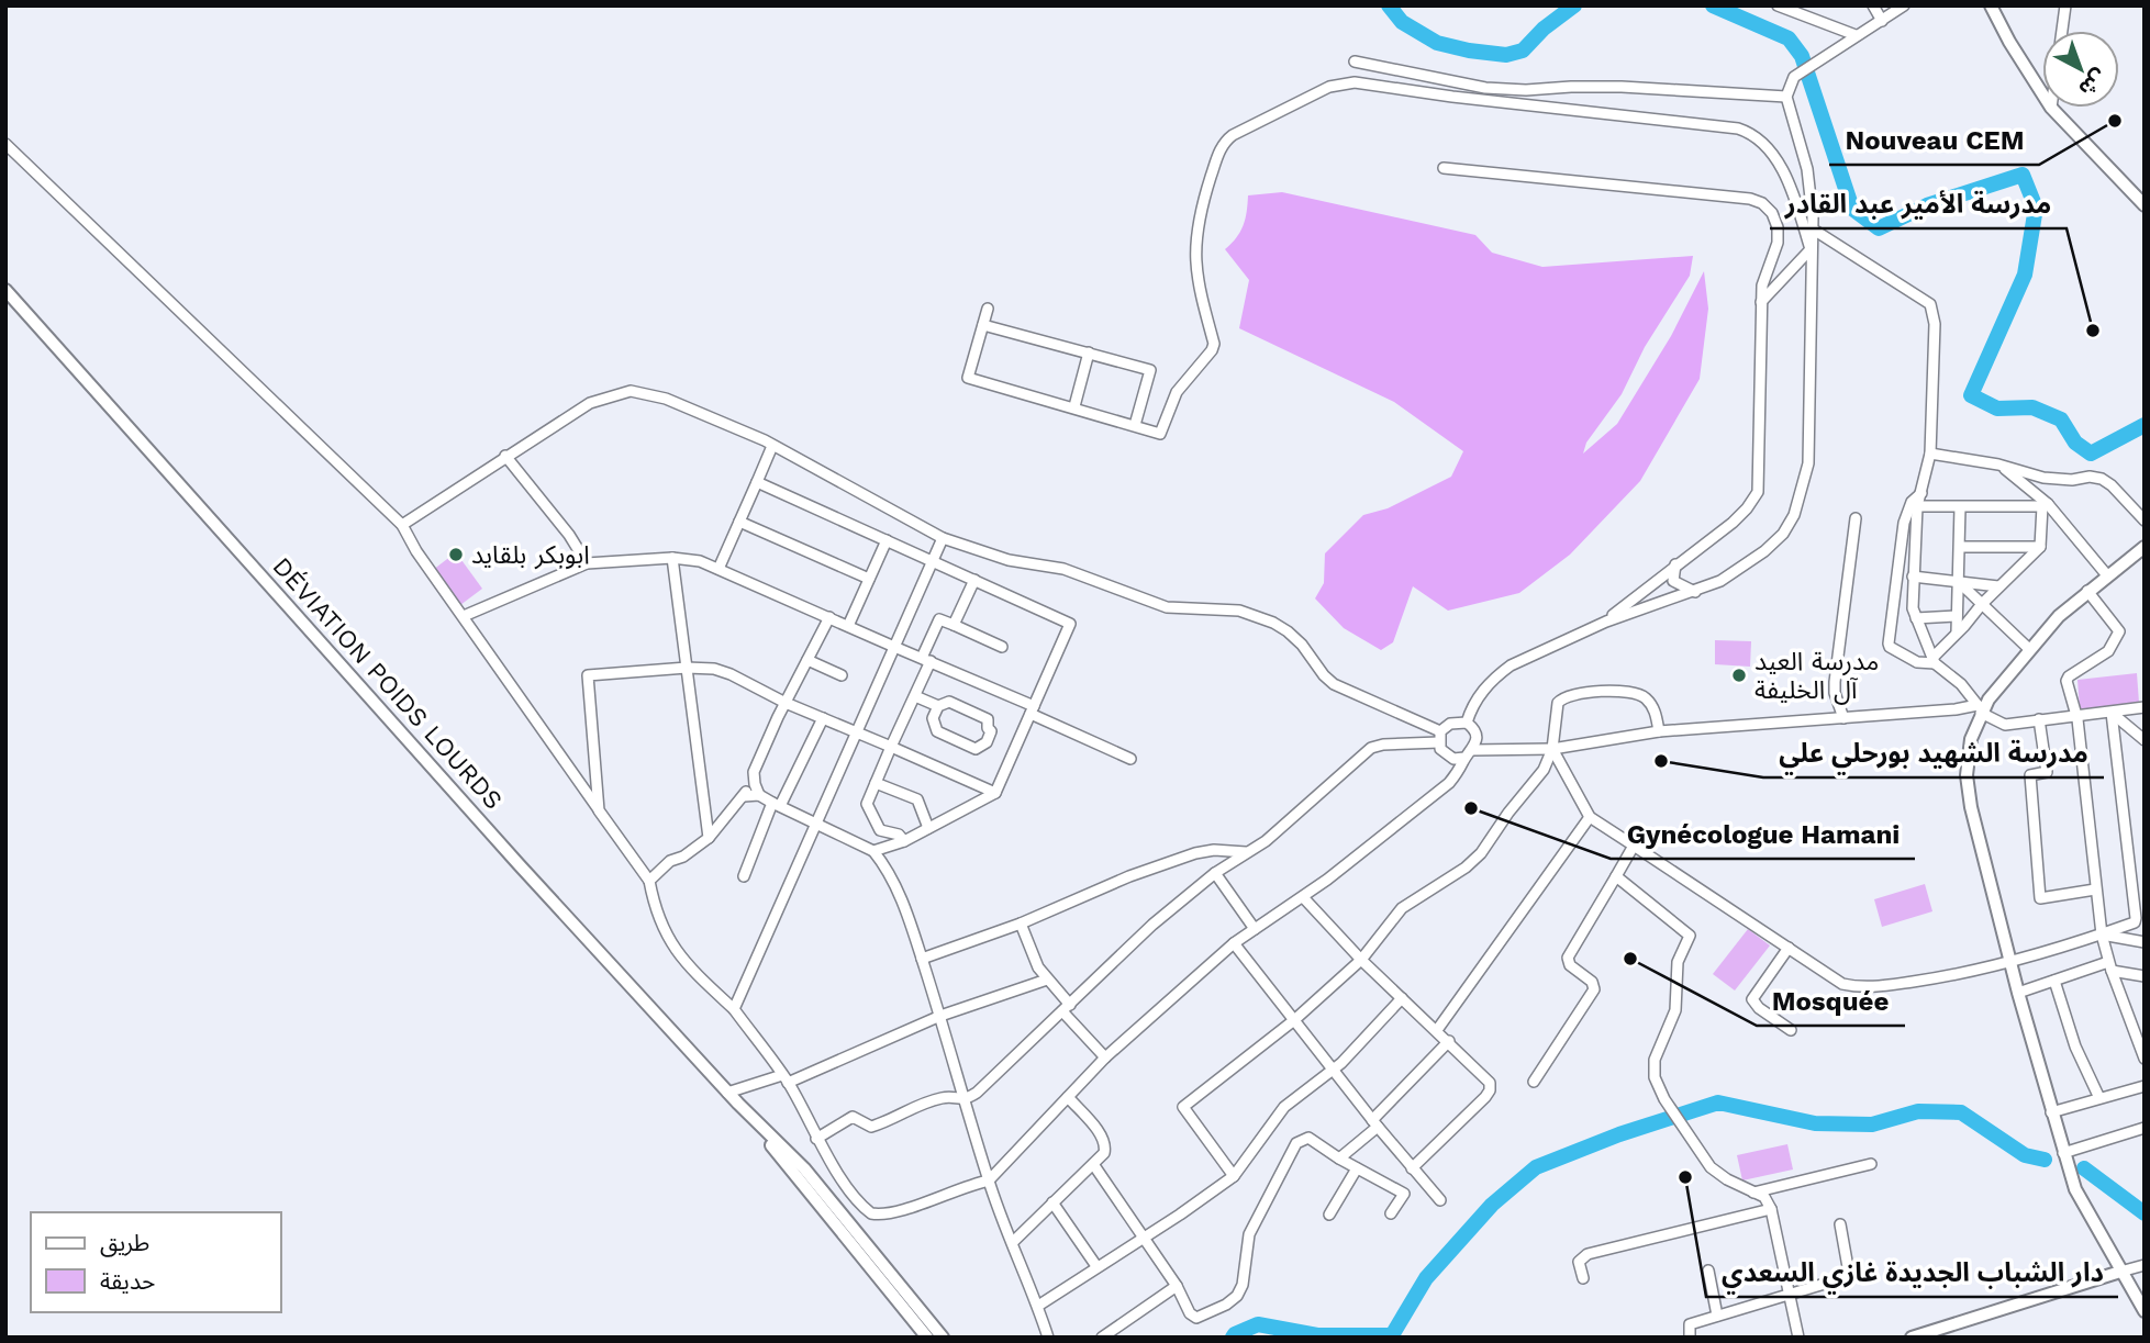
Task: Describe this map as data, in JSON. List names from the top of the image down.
{
  "streets": {
    "main road": ["DÉVIATION POIDS LOURDS"]
  },
  "places": [
    "Nouveau CEM",
    "مدرسة الأمير عبد القادر",
    "ابوبكر بلقايد",
    "مدرسة العيد آل الخليفة",
    "مدرسة الشهيد بورحلي علي",
    "Gynécologue Hamani",
    "Mosquée",
    "دار الشباب الجديدة غازي السعدي"
  ],
  "legend": ["طريق", "حديقة"],
  "north": "bottom right"
}
